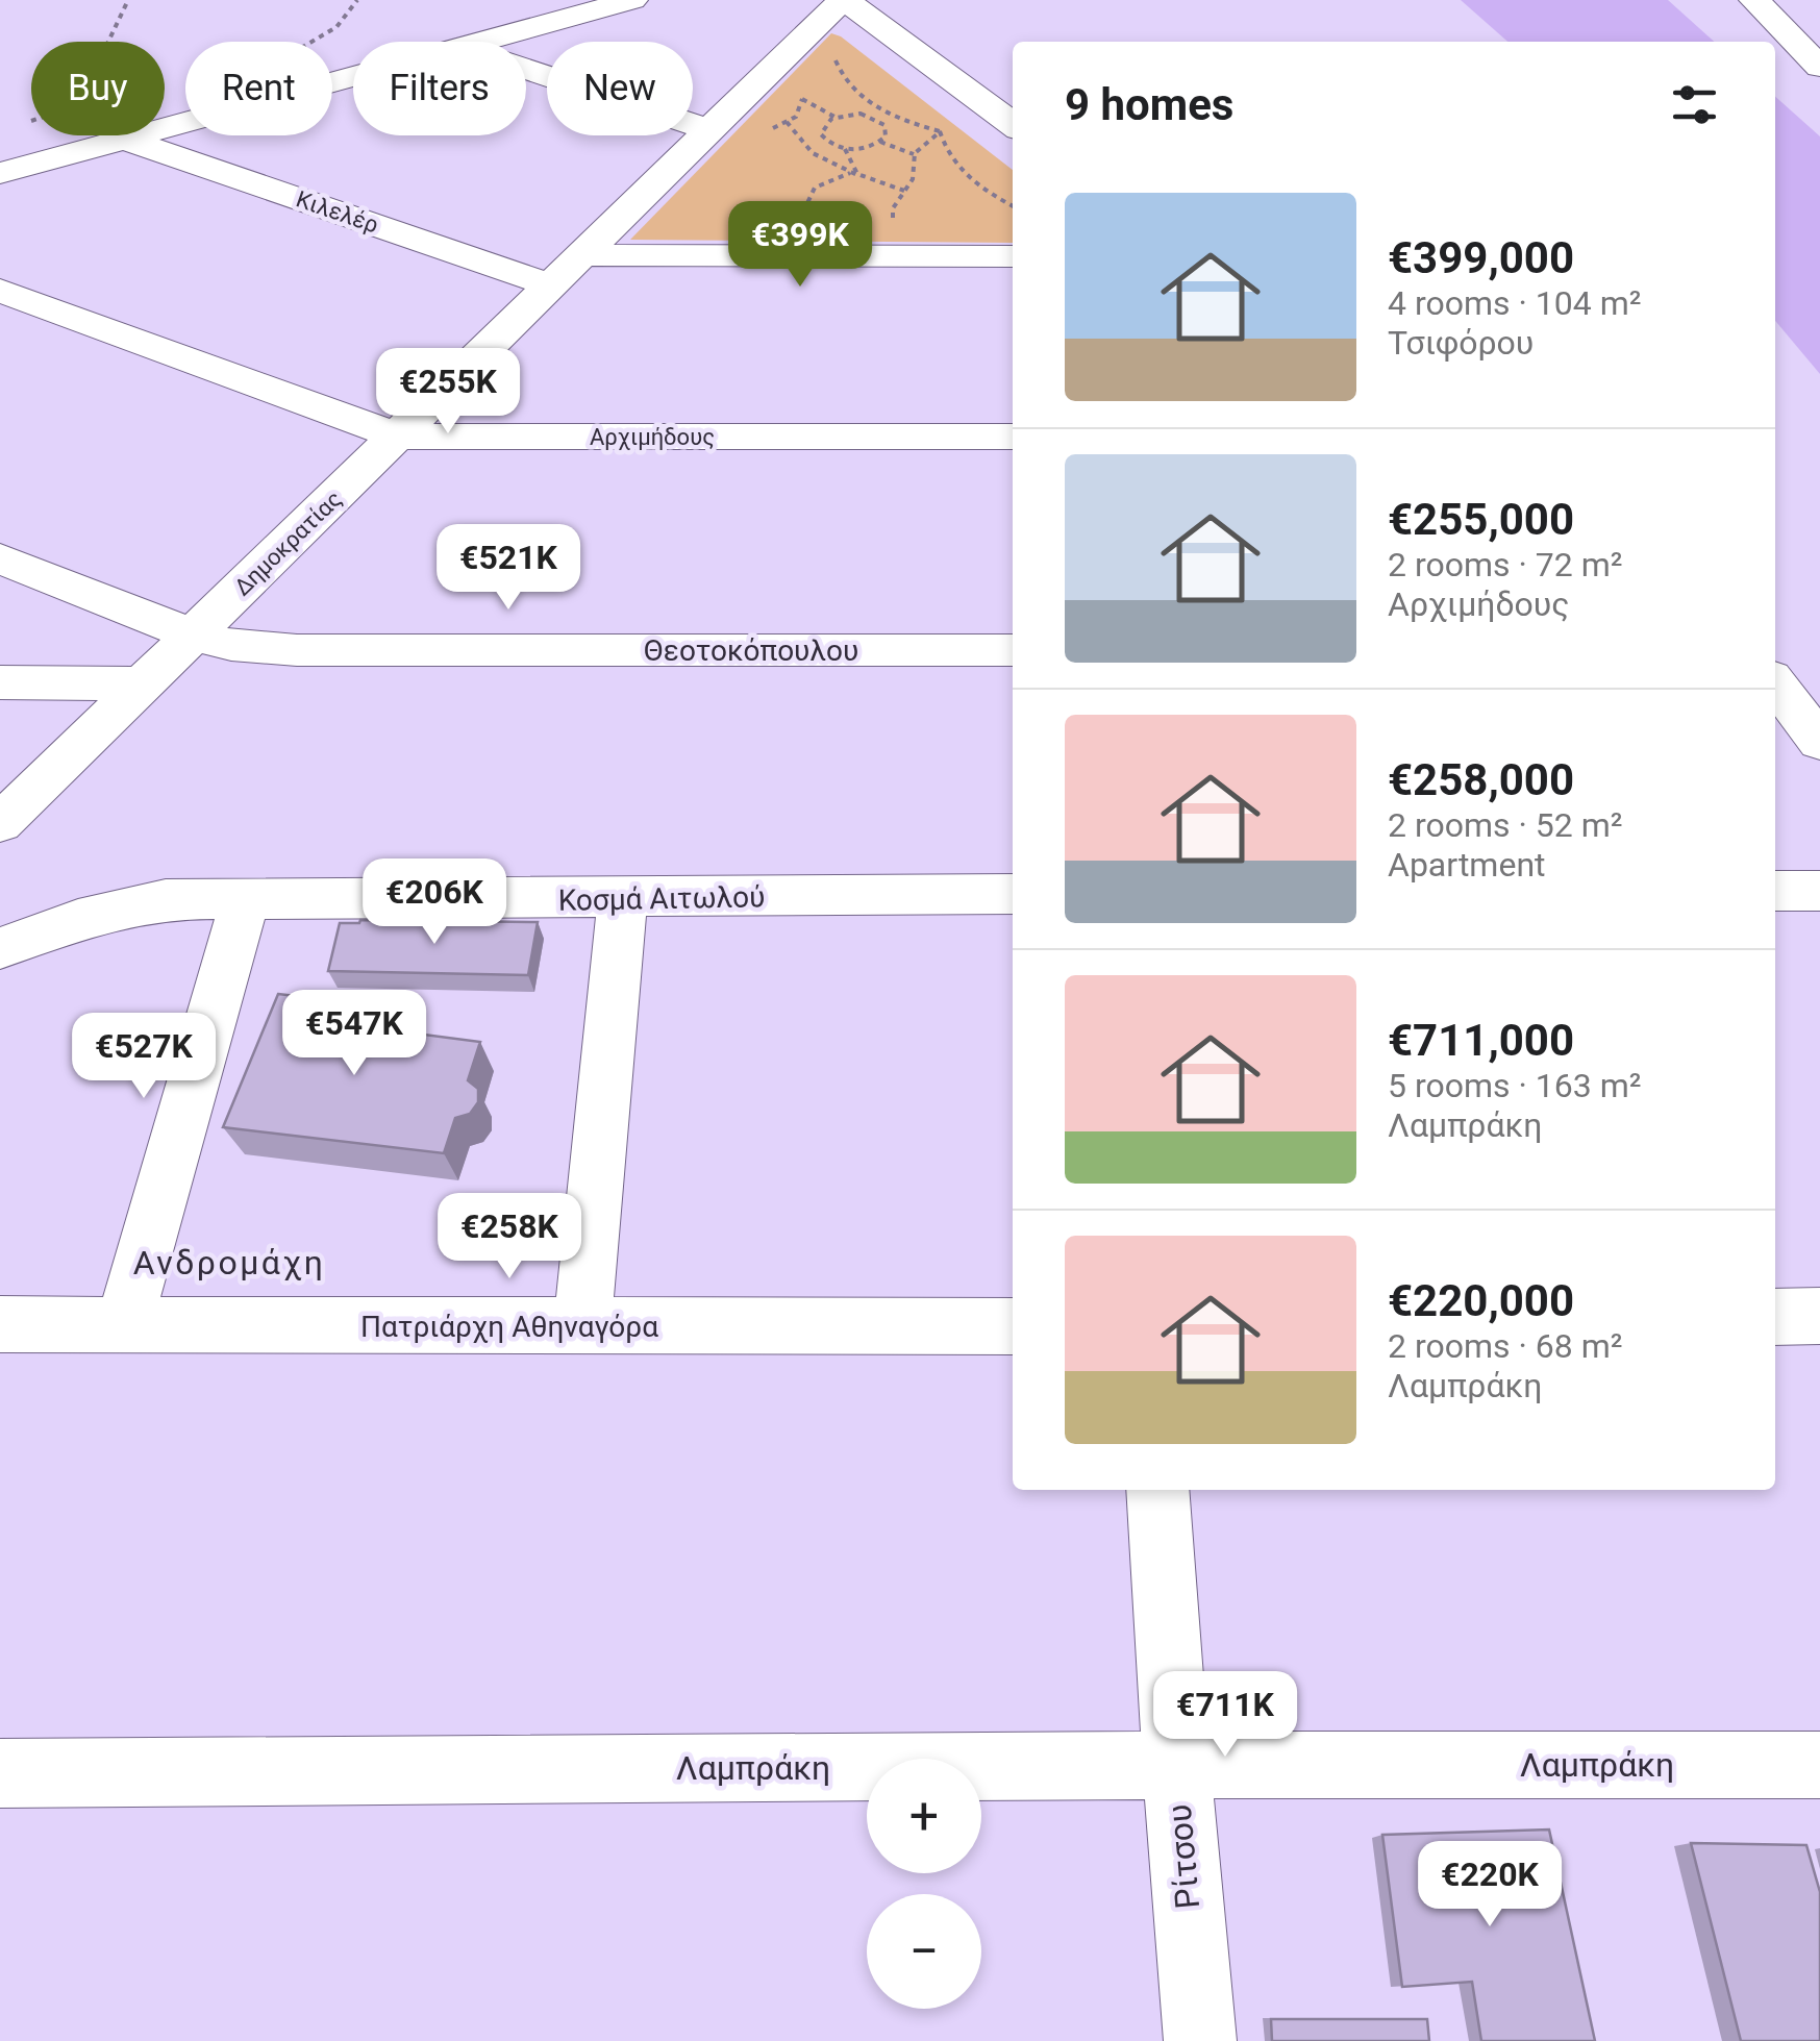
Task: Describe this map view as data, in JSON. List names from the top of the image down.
{
  "streets": {
    "street": [
      "Κιλελέρ",
      "Αρχιμήδους",
      "Δημοκρατίας",
      "Θεοτοκόπουλου",
      "Κοσμά Αιτωλού",
      "Πατριάρχη Αθηναγόρα",
      "Λαμπράκη",
      "Ρίτσου"
    ]
  },
  "crossings": [
    ["Κιλελέρ", "Δημοκρατίας"],
    ["Αρχιμήδους", "Δημοκρατίας"],
    ["Δημοκρατίας", "Θεοτοκόπουλου"],
    ["Λαμπράκη", "Ρίτσου"]
  ],
  "districts": ["Ανδρομάχη"],
  "page": {
    "chip": [
      "Buy",
      "Rent",
      "Filters",
      "New"
    ],
    "heading": "9 homes",
    "list": [
      {
        "name": "€399,000",
        "note": "4 rooms · 104 m² · Τσιφόρου"
      },
      {
        "name": "€255,000",
        "note": "2 rooms · 72 m² · Αρχιμήδους"
      },
      {
        "name": "€258,000",
        "note": "2 rooms · 52 m² · Apartment"
      },
      {
        "name": "€711,000",
        "note": "5 rooms · 163 m² · Λαμπράκη"
      },
      {
        "name": "€220,000",
        "note": "2 rooms · 68 m² · Λαμπράκη"
      }
    ],
    "price": [
      "€399K",
      "€255K",
      "€521K",
      "€206K",
      "€547K",
      "€527K",
      "€258K",
      "€711K",
      "€220K"
    ],
    "map_buttons": ["+", "−"]
  }
}
